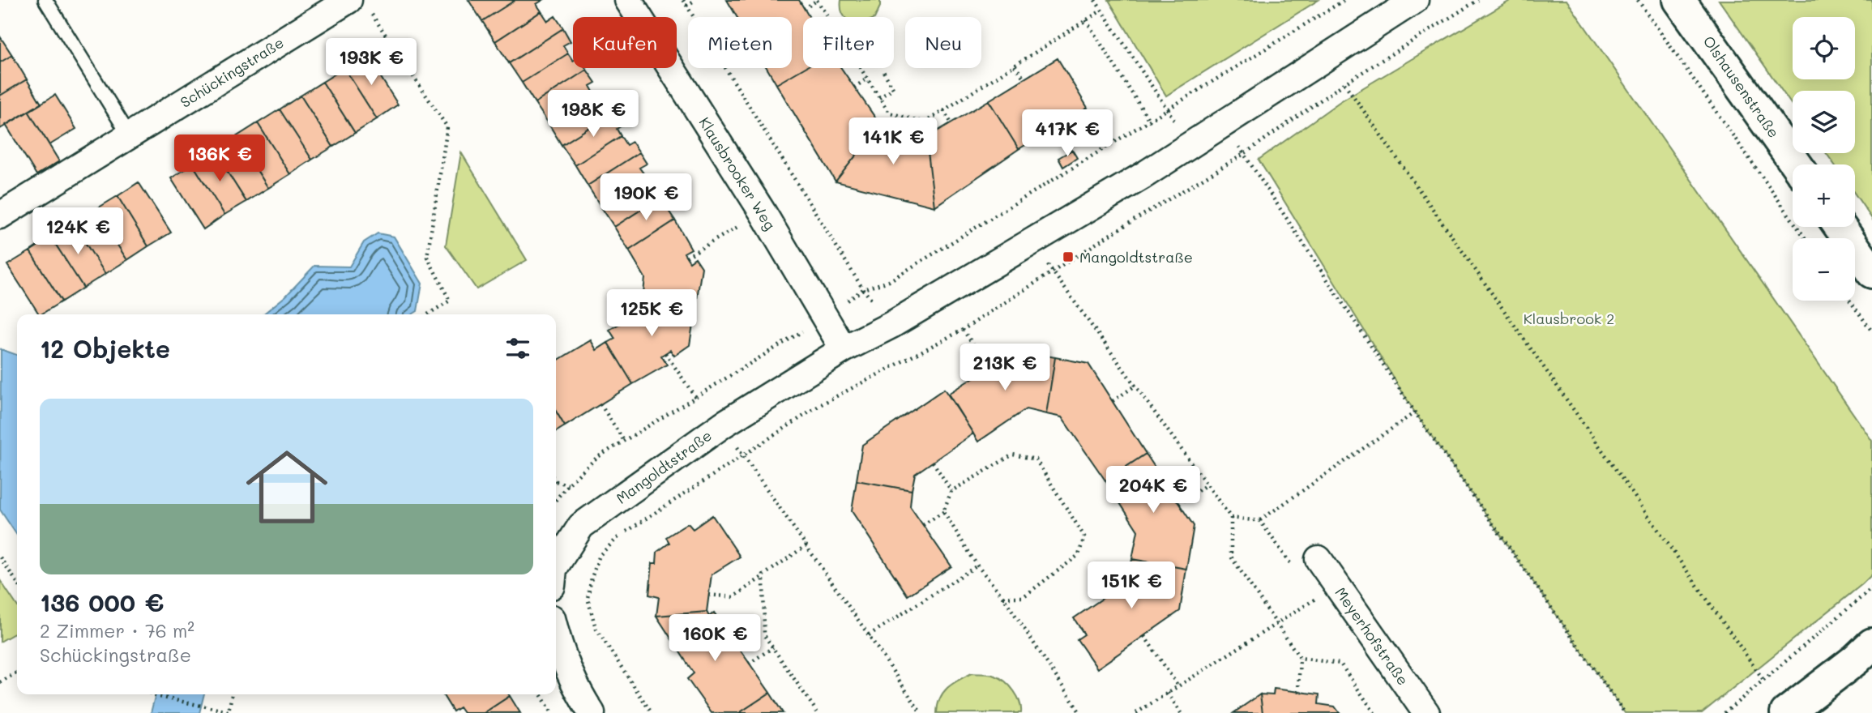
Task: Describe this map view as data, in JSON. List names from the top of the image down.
{
  "streets": {
    "street": [
      "Schückingstraße",
      "Olshausenstraße",
      "Klausbrooker Weg",
      "Mangoldtstraße",
      "Meyerhofstraße"
    ]
  },
  "crossings": [
    ["Klausbrooker Weg", "Mangoldtstraße"]
  ],
  "parks": ["Klausbrook 2"],
  "places": {
    "transit": ["Mangoldtstraße"]
  },
  "page": {
    "map_buttons": ["+", "−"],
    "chip": [
      "Kaufen",
      "Mieten",
      "Filter",
      "Neu"
    ],
    "price": [
      "193K €",
      "198K €",
      "417K €",
      "141K €",
      "136K €",
      "190K €",
      "124K €",
      "125K €",
      "213K €",
      "204K €",
      "151K €",
      "160K €"
    ],
    "heading": "12 Objekte",
    "list": [
      {
        "name": "136 000 €",
        "note": "2 Zimmer · 76 m² · Schückingstraße"
      }
    ]
  }
}
